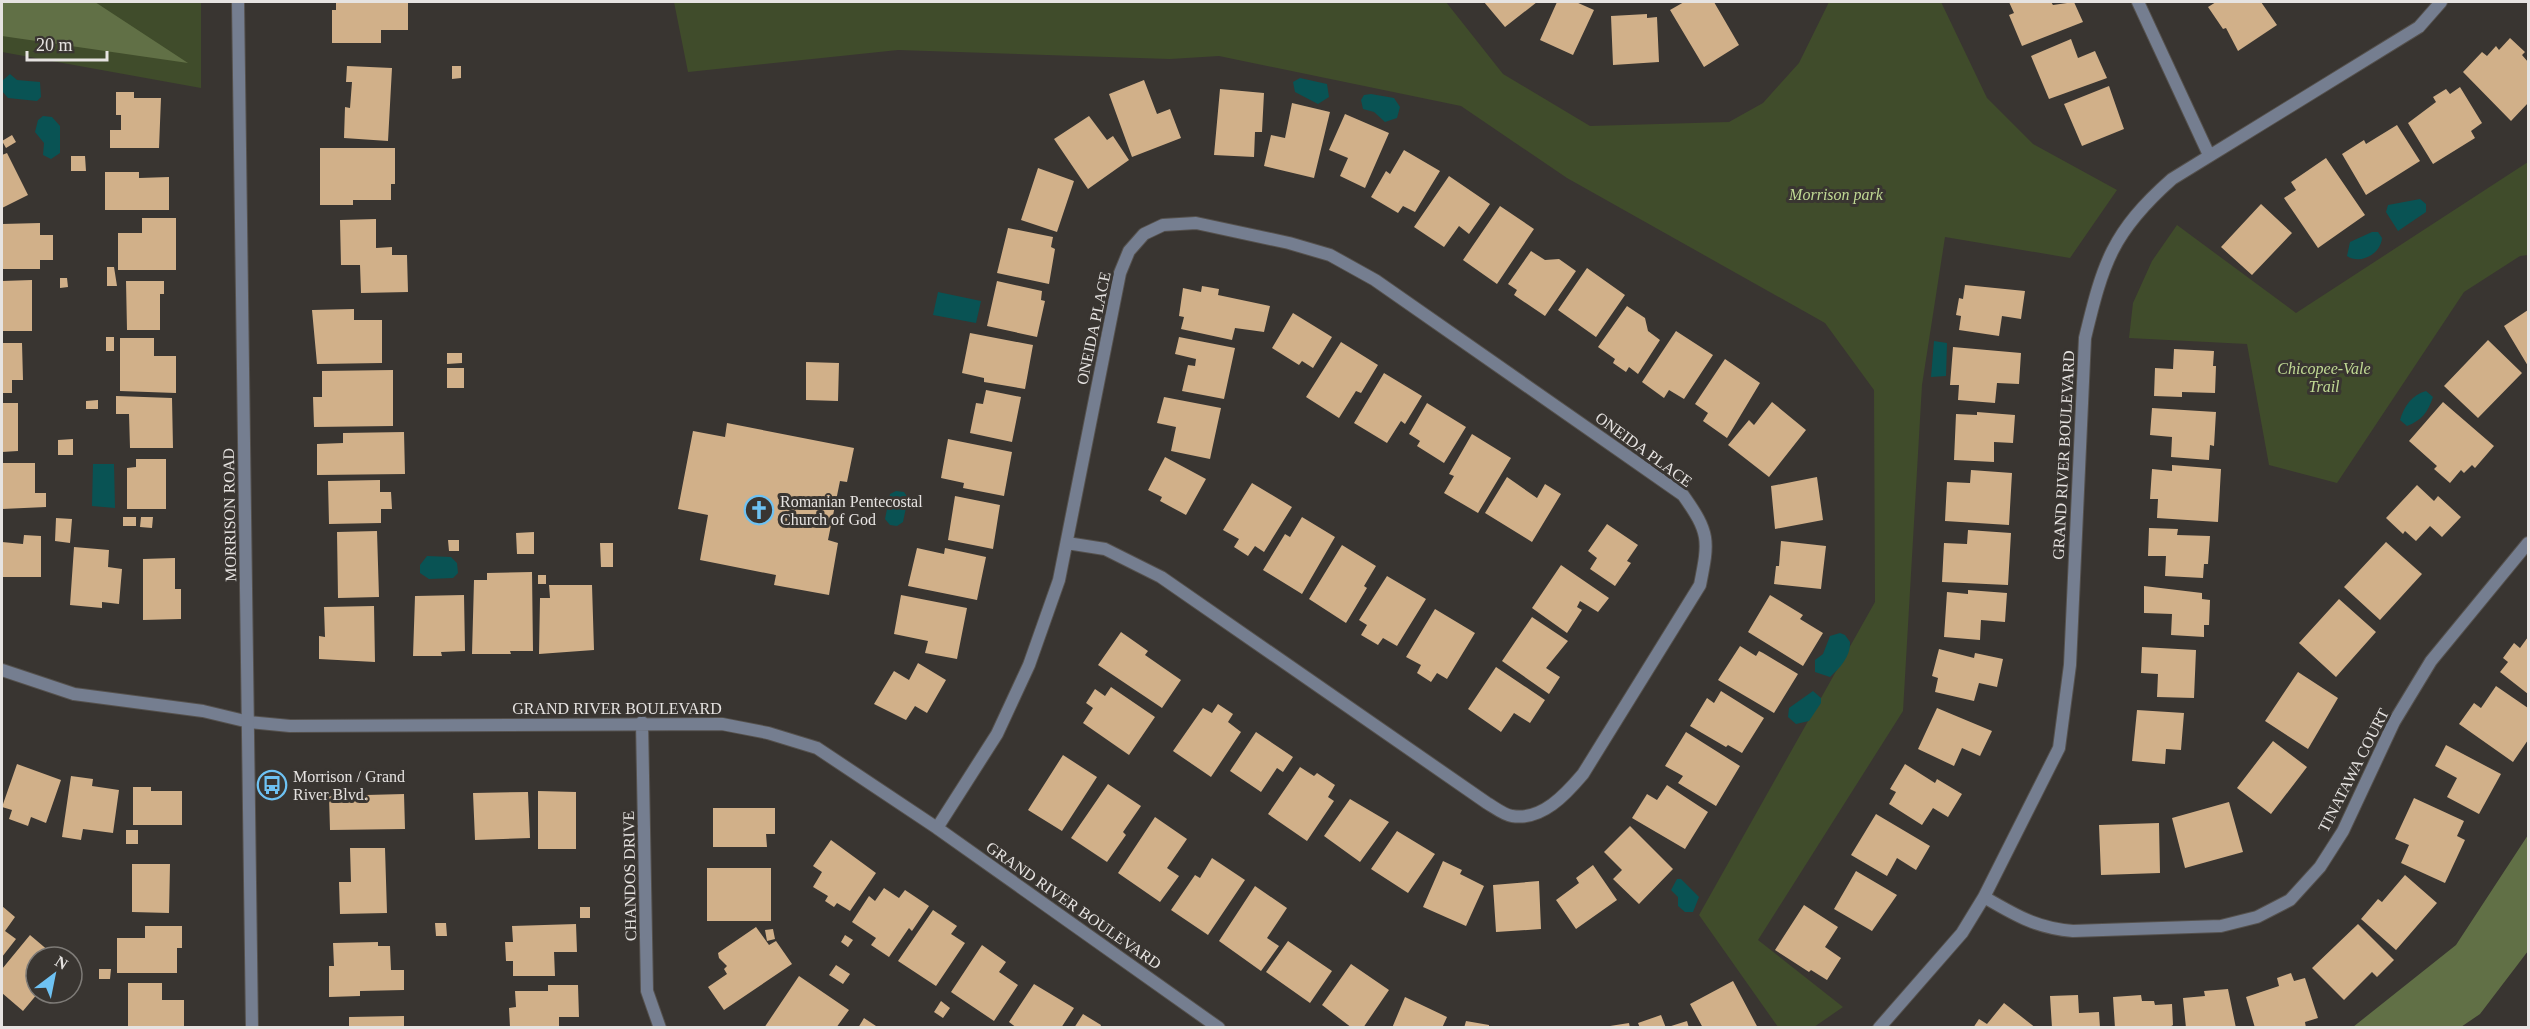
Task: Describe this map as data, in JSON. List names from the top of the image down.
{
  "streets": {
    "street": [
      "ONEIDA PLACE",
      "GRAND RIVER BOULEVARD",
      "MORRISON ROAD",
      "TINATAWA COURT",
      "CHANDOS DRIVE"
    ]
  },
  "crossings": [
    ["ONEIDA PLACE", "GRAND RIVER BOULEVARD"],
    ["GRAND RIVER BOULEVARD", "MORRISON ROAD"],
    ["GRAND RIVER BOULEVARD", "TINATAWA COURT"],
    ["GRAND RIVER BOULEVARD", "CHANDOS DRIVE"]
  ],
  "parks": ["Morrison park", "Chicopee-Vale Trail"],
  "places": {
    "church": ["Romanian Pentecostal Church of God"],
    "bus stop": ["Morrison / Grand River Blvd."]
  },
  "scale_bar": "20 m",
  "north": "top right"
}
